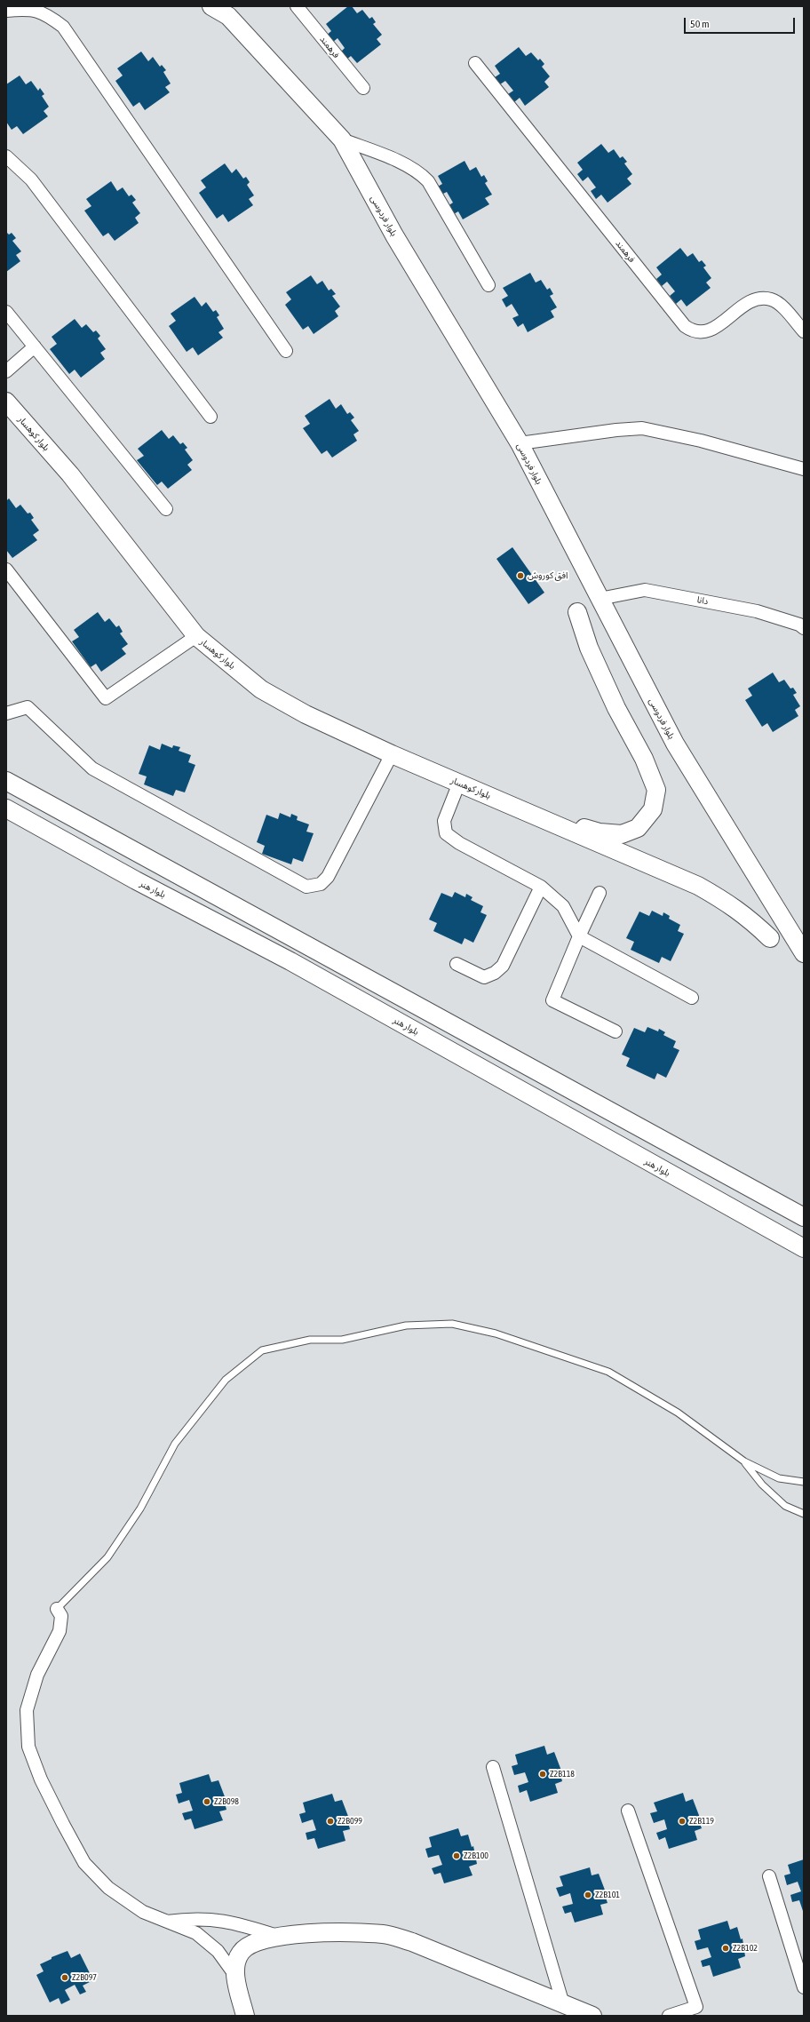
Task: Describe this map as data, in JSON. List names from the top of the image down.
{
  "streets": {
    "street": [
      "فرهمند",
      "بلوار فردوسی",
      "بلوار کوهسار",
      "دانا",
      "بلوار هنر"
    ]
  },
  "crossings": [
    ["بلوار فردوسی", "دانا"]
  ],
  "places": [
    "افق کوروش",
    "Z2B118",
    "Z2B098",
    "Z2B099",
    "Z2B119",
    "Z2B100",
    "Z2B101",
    "Z2B102",
    "Z2B097"
  ],
  "scale_bar": "50 m"
}
